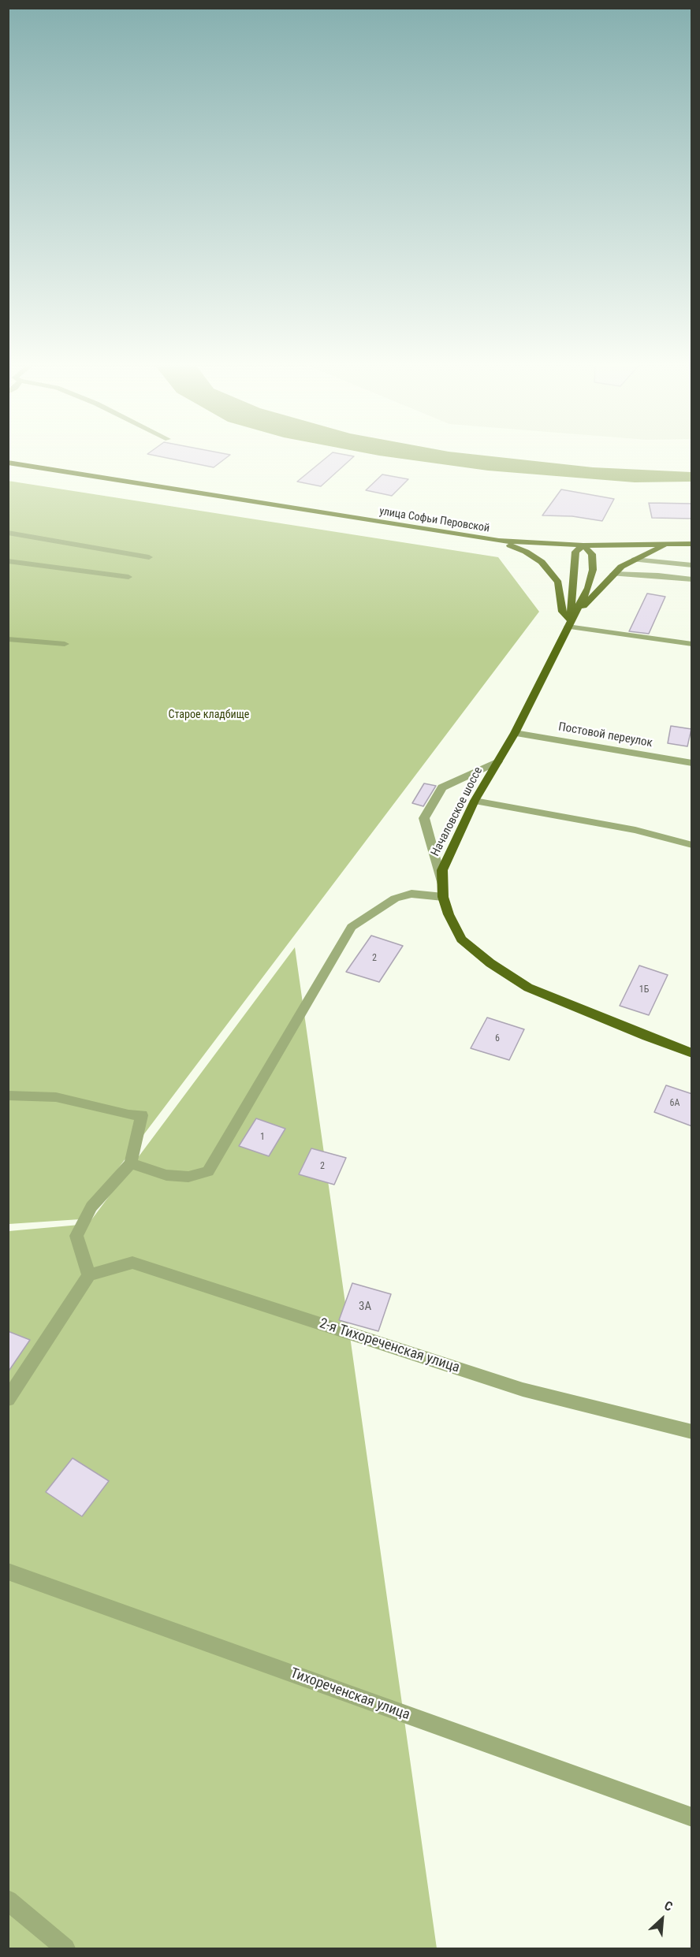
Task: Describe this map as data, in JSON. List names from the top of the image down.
{
  "streets": {
    "main road": ["улица Софьи Перовской", "Началовское шоссе"],
    "street": ["Постовой переулок", "2-я Тихореченская улица", "Тихореченская улица"]
  },
  "crossings": [
    ["улица Софьи Перовской", "Началовское шоссе"],
    ["Постовой переулок", "Началовское шоссе"]
  ],
  "parks": ["Старое кладбище"],
  "house_numbers": [
    "2",
    "1Б",
    "6",
    "6А",
    "1",
    "2",
    "3А"
  ],
  "north": "top right"
}
